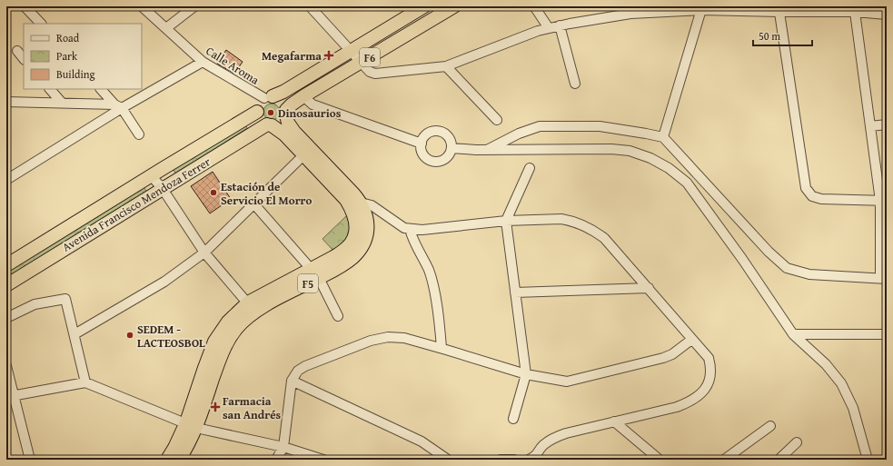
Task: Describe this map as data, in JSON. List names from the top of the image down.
{
  "streets": {
    "highway": ["F6", "Avenida Francisco Mendoza Ferrer", "F5"],
    "street": ["Calle Aroma"]
  },
  "crossings": [
    ["F6", "Calle Aroma"],
    ["F6", "Avenida Francisco Mendoza Ferrer"],
    ["F6", "F5"],
    ["Calle Aroma", "Avenida Francisco Mendoza Ferrer"],
    ["Calle Aroma", "F5"],
    ["Avenida Francisco Mendoza Ferrer", "F5"]
  ],
  "places": {
    "health": ["Megafarma", "Farmacia san Andrés"],
    "other": ["Dinosaurios", "Estación de Servicio El Morro", "SEDEM - LACTEOSBOL"]
  },
  "legend": ["Road", "Park", "Building"],
  "scale_bar": "50 m"
}
